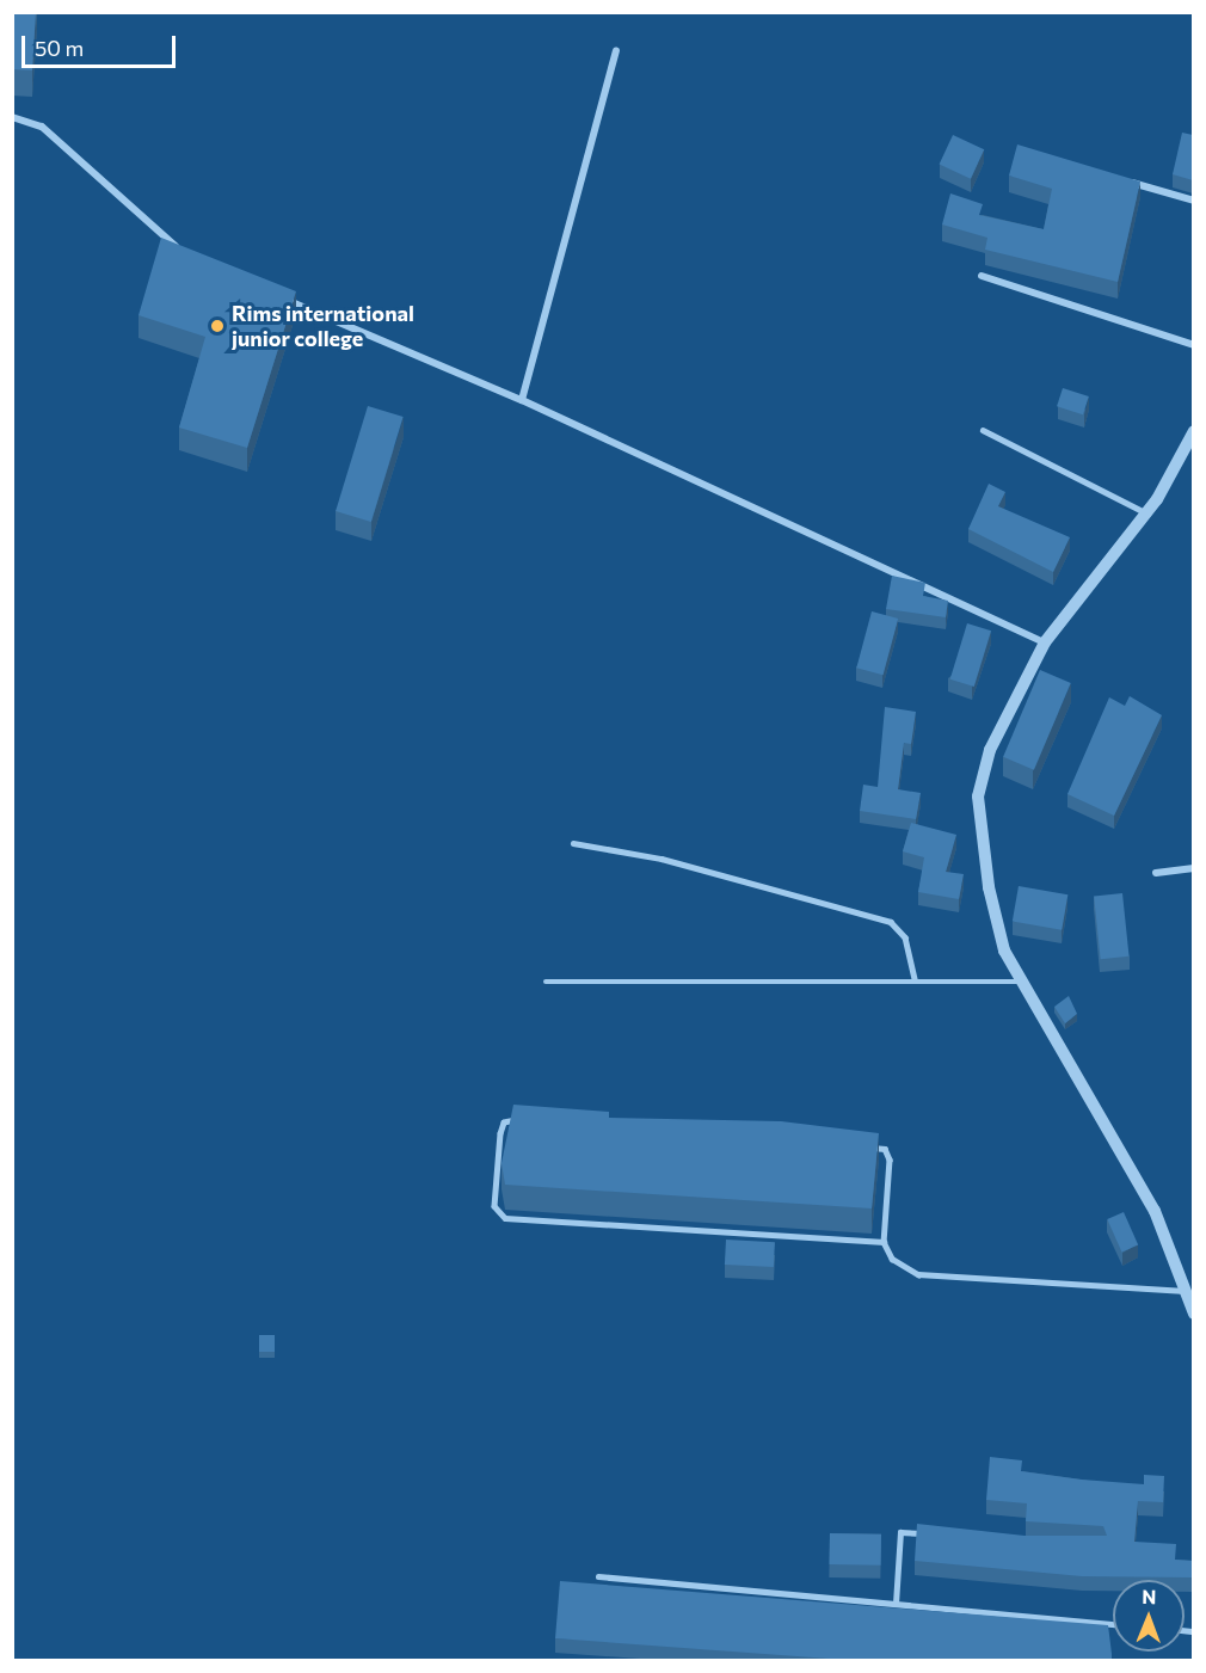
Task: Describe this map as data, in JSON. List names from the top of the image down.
{
  "places": ["Rims international junior college"],
  "scale_bar": "50 m",
  "north": "top"
}
